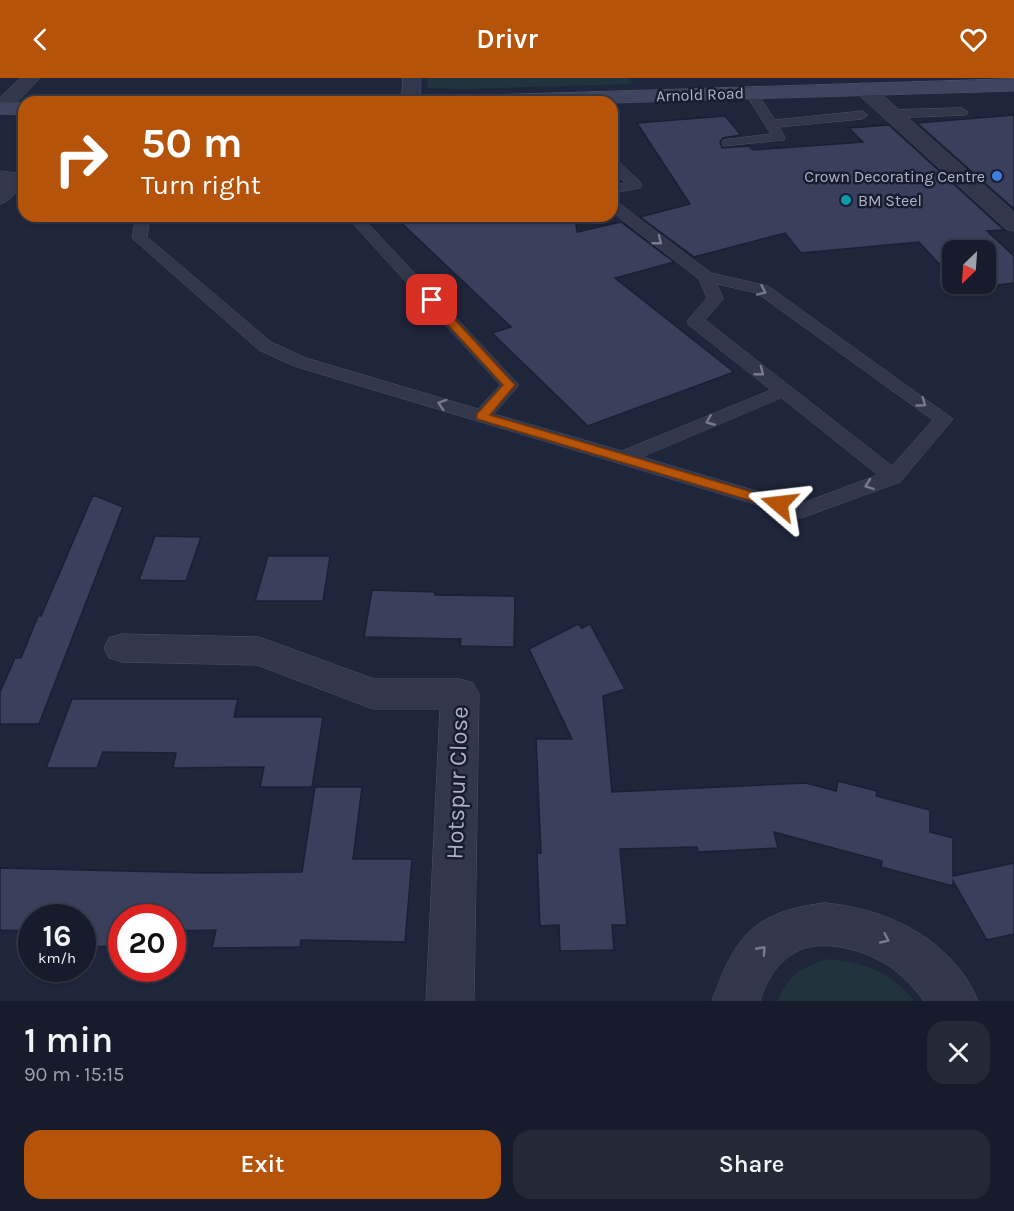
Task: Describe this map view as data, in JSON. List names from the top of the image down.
{
  "streets": {
    "main road": ["Arnold Road"],
    "street": ["Hotspur Close"]
  },
  "places": ["Crown Decorating Centre", "BM Steel"],
  "north": "bottom left",
  "page": {
    "header": "Drivr",
    "turn": ["50 m", "Turn right"],
    "speed": "16 km/h",
    "limit": "20",
    "heading": ["1 min", "90 m · 15:15"],
    "buttons": ["Exit", "Share"]
  }
}
